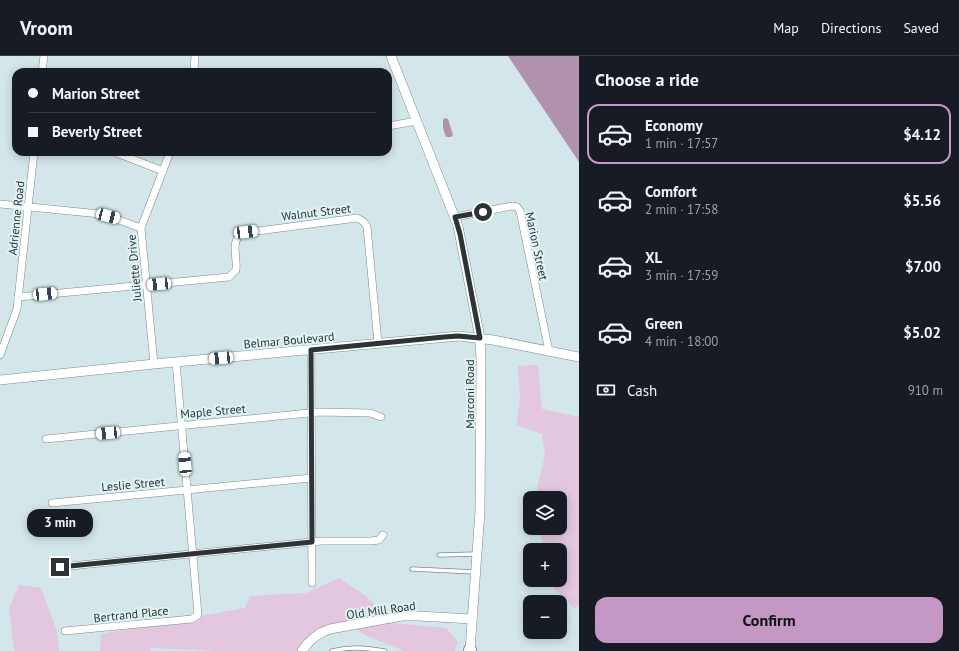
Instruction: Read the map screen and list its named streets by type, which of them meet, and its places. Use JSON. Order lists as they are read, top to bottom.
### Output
{
  "streets": {
    "street": [
      "Walnut Street",
      "Adrienne Road",
      "Marion Street",
      "Juliette Drive",
      "Belmar Boulevard",
      "Marconi Road",
      "Maple Street",
      "Leslie Street",
      "Old Mill Road",
      "Bertrand Place"
    ]
  },
  "crossings": [
    ["Walnut Street", "Juliette Drive"],
    ["Walnut Street", "Belmar Boulevard"],
    ["Marion Street", "Belmar Boulevard"],
    ["Marion Street", "Marconi Road"],
    ["Juliette Drive", "Belmar Boulevard"],
    ["Belmar Boulevard", "Marconi Road"],
    ["Marconi Road", "Old Mill Road"]
  ],
  "page": {
    "header": "Vroom",
    "nav": ["Map", "Directions", "Saved"],
    "heading": "Choose a ride",
    "banner": ["Marion Street", "Beverly Street"],
    "list": [
      {
        "name": "Economy",
        "note": "1 min · 17:57",
        "value": "$4.12"
      },
      {
        "name": "Comfort",
        "note": "2 min · 17:58",
        "value": "$5.56"
      },
      {
        "name": "XL",
        "note": "3 min · 17:59",
        "value": "$7.00"
      },
      {
        "name": "Green",
        "note": "4 min · 18:00",
        "value": "$5.02"
      }
    ],
    "pay": ["Cash", "910 m"],
    "map_buttons": ["+", "−"],
    "bubble": "3 min",
    "buttons": "Confirm"
  }
}
